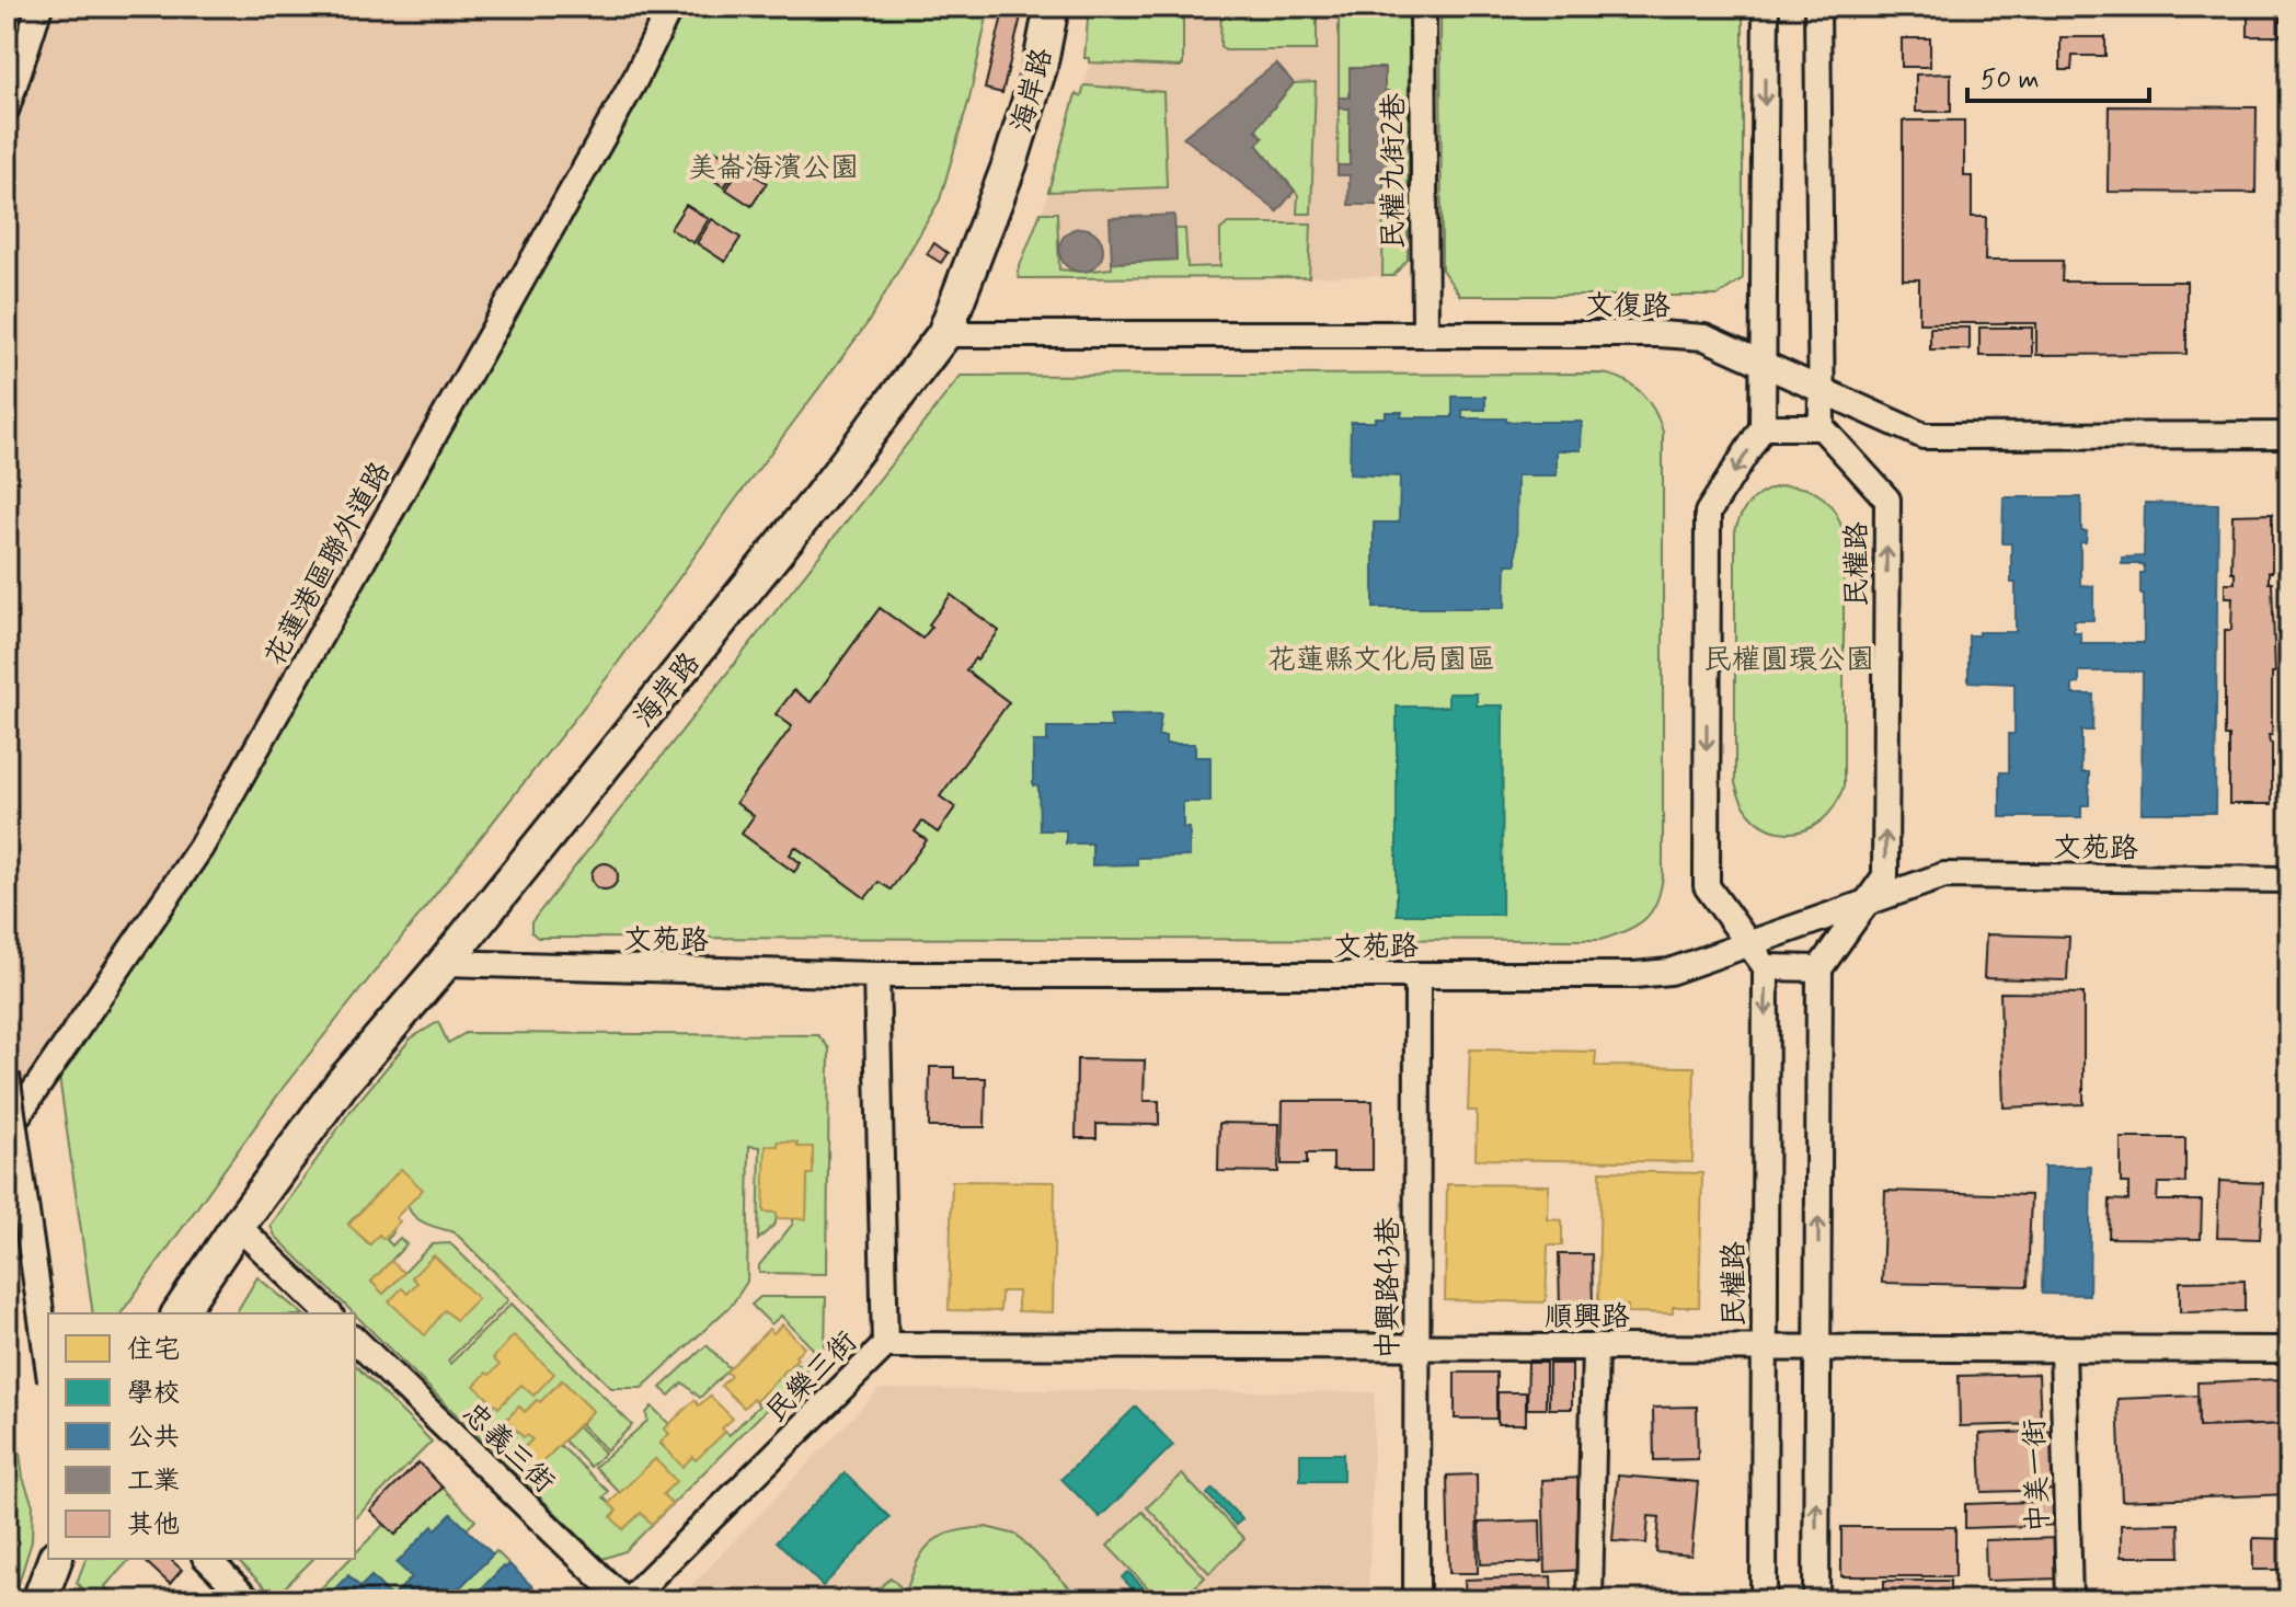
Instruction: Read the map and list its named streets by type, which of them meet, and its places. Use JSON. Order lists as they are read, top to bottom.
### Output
{
  "streets": {
    "main road": ["海岸路"],
    "street": [
      "民權九街2巷",
      "文復路",
      "花蓮港區聯外道路",
      "民權路",
      "文苑路",
      "中興路43巷",
      "順興路",
      "民樂三街",
      "忠義三街",
      "中美一街"
    ]
  },
  "crossings": [
    ["海岸路", "文復路"],
    ["海岸路", "文苑路"],
    ["民權九街2巷", "文復路"],
    ["民權路", "文苑路"],
    ["民權路", "順興路"],
    ["文苑路", "中興路43巷"],
    ["文苑路", "民樂三街"],
    ["中興路43巷", "順興路"],
    ["順興路", "民樂三街"],
    ["順興路", "中美一街"],
    ["民樂三街", "忠義三街"]
  ],
  "parks": ["美崙海濱公園", "花蓮縣文化局園區", "民權圓環公園"],
  "legend": [
    "住宅",
    "學校",
    "公共",
    "工業",
    "其他"
  ],
  "scale_bar": "50 m"
}
